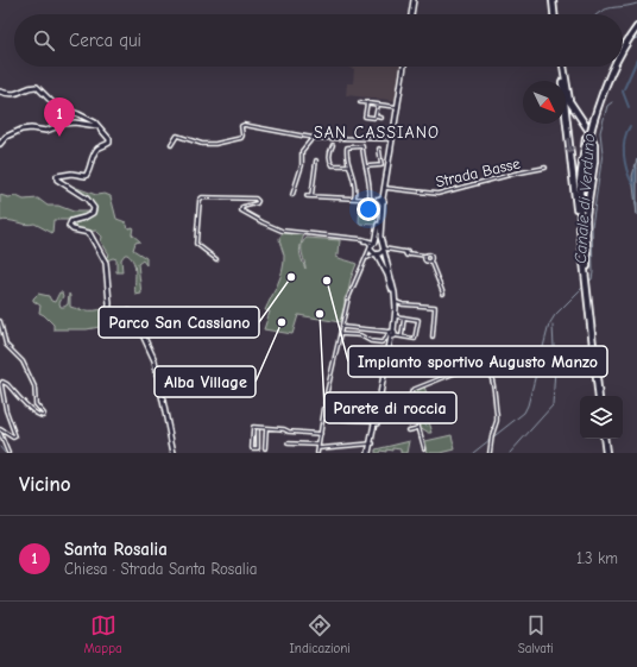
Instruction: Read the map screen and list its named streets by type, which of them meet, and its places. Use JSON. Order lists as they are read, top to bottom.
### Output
{
  "streets": {
    "street": ["Strada Basse"]
  },
  "districts": ["SAN CASSIANO"],
  "water": ["Canale di Verduno"],
  "places": [
    "Parco San Cassiano",
    "Impianto sportivo Augusto Manzo",
    "Parete di roccia",
    "Alba Village"
  ],
  "north": "bottom right",
  "page": {
    "search": "Cerca qui",
    "pins": "1",
    "heading": "Vicino",
    "list": [
      {
        "mark": "1",
        "name": "Santa Rosalia",
        "note": "Chiesa · Strada Santa Rosalia",
        "value": "1.3 km"
      }
    ],
    "nav": ["Mappa", "Indicazioni", "Salvati"]
  }
}
